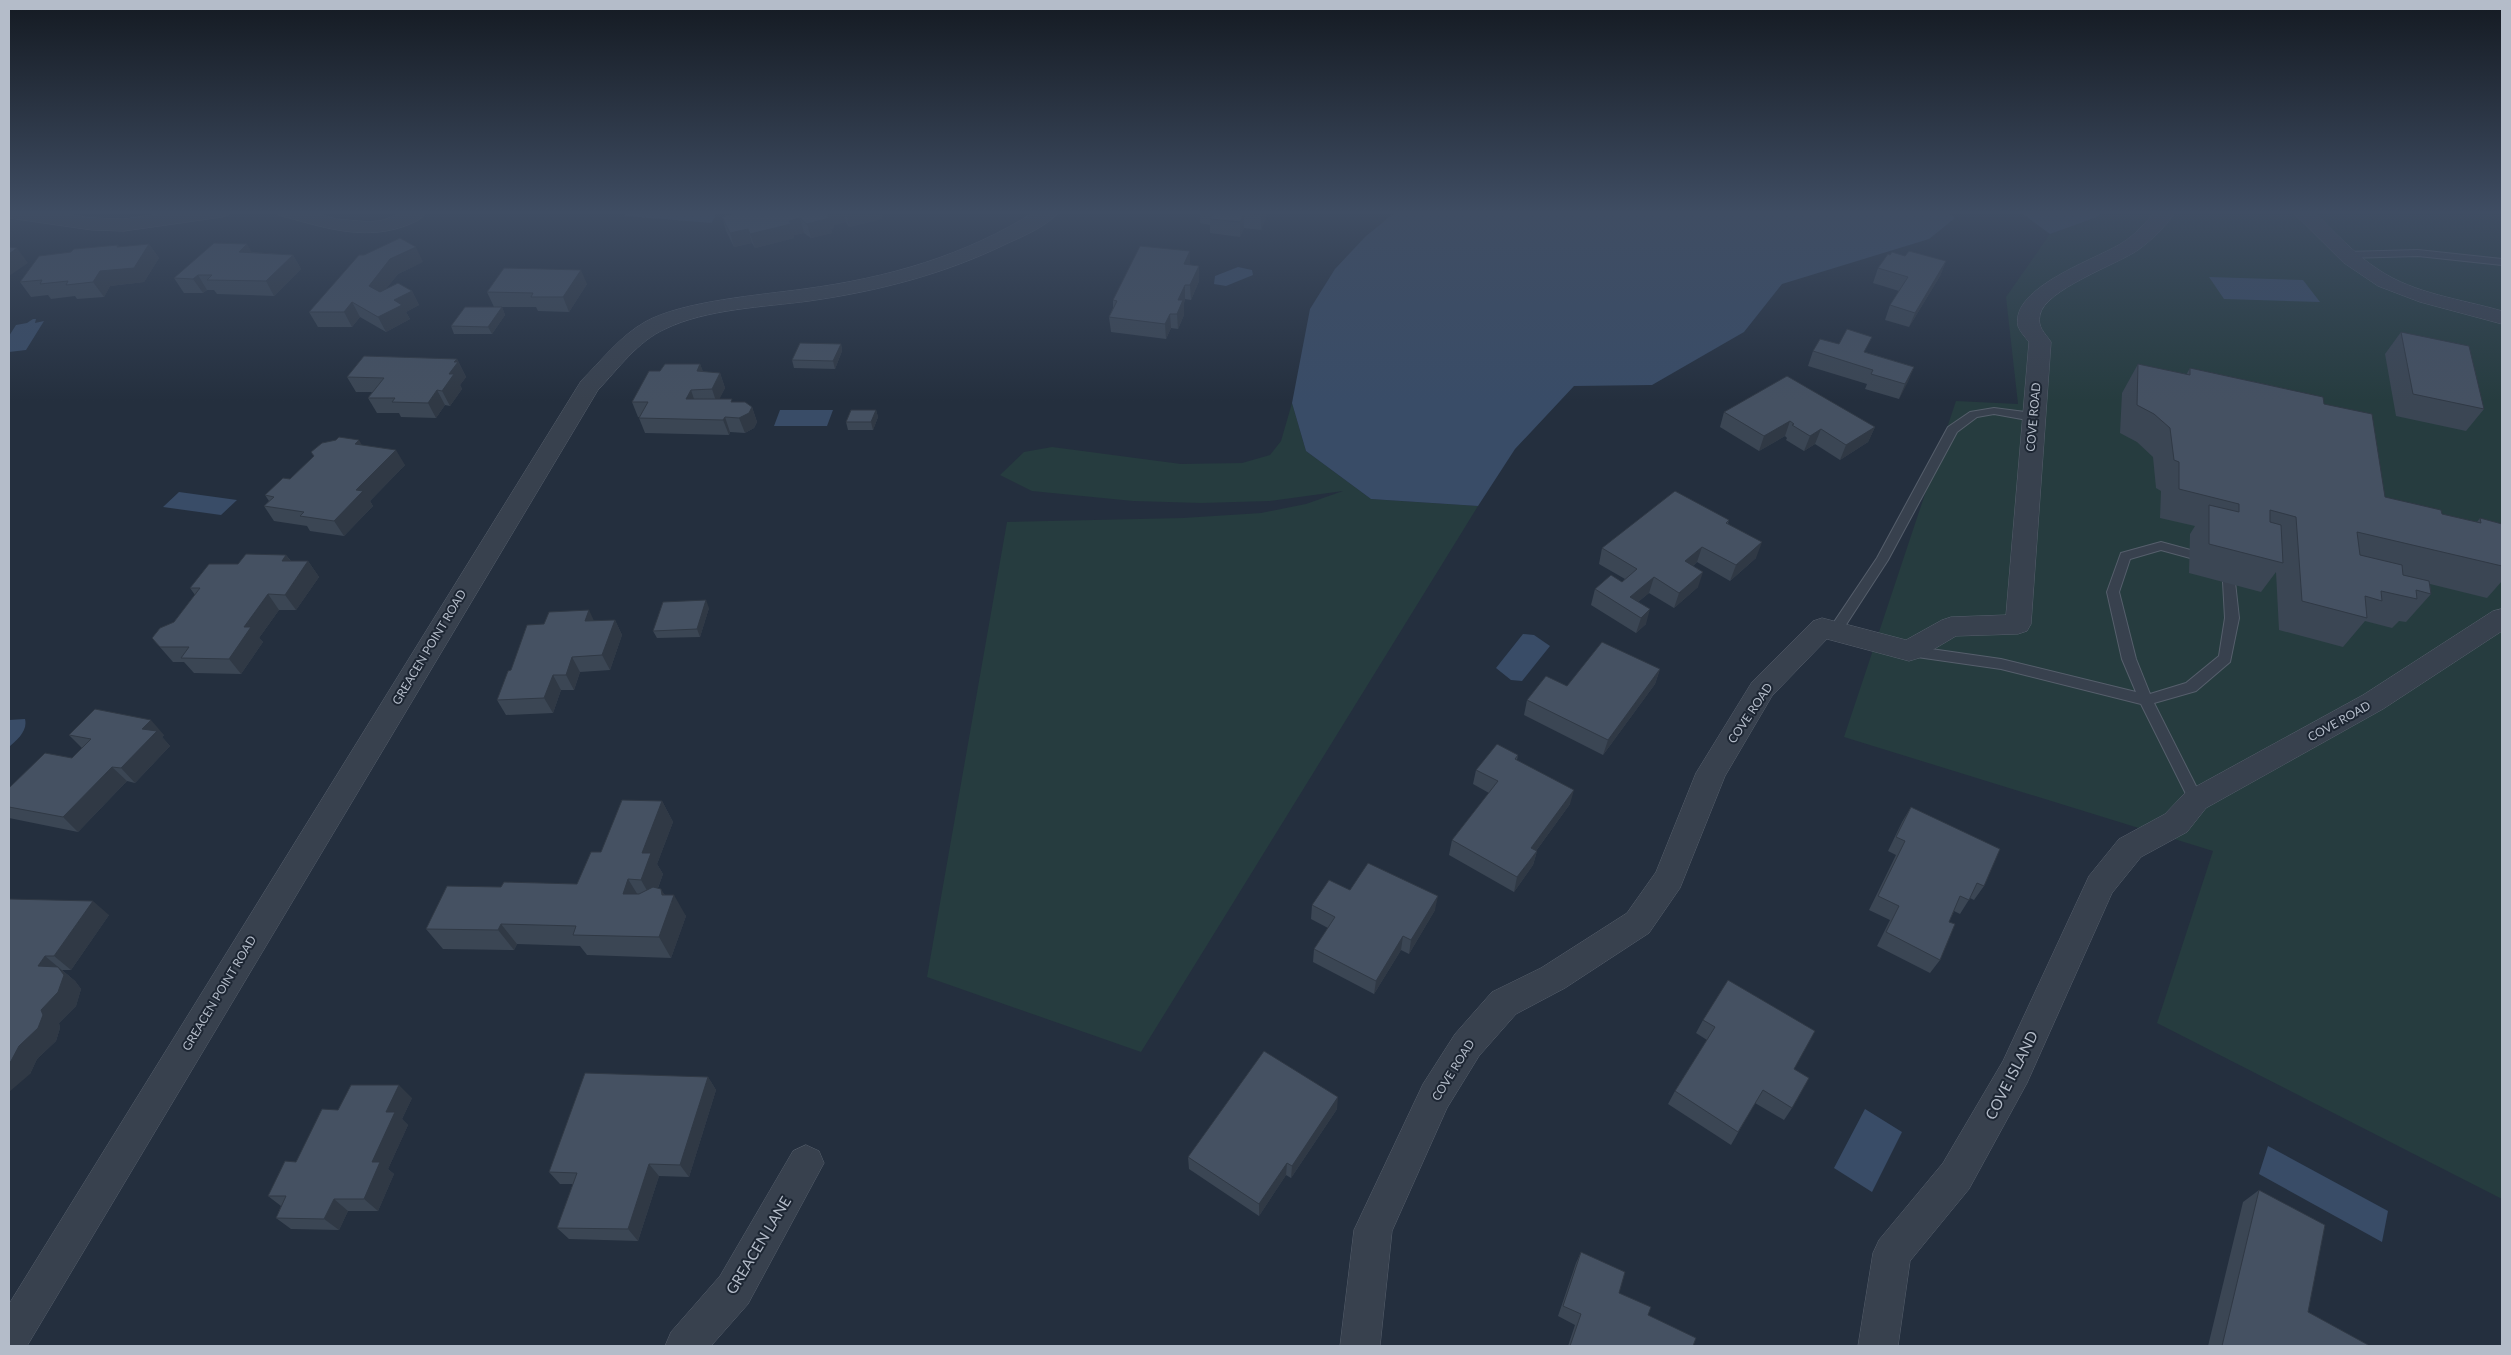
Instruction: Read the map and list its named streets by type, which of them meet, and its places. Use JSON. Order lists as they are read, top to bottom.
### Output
{
  "streets": {
    "street": [
      "COVE ROAD",
      "GREACEN POINT ROAD",
      "COVE ISLAND",
      "GREACEN LANE"
    ]
  },
  "crossings": [
    ["COVE ROAD", "COVE ISLAND"]
  ]
}
